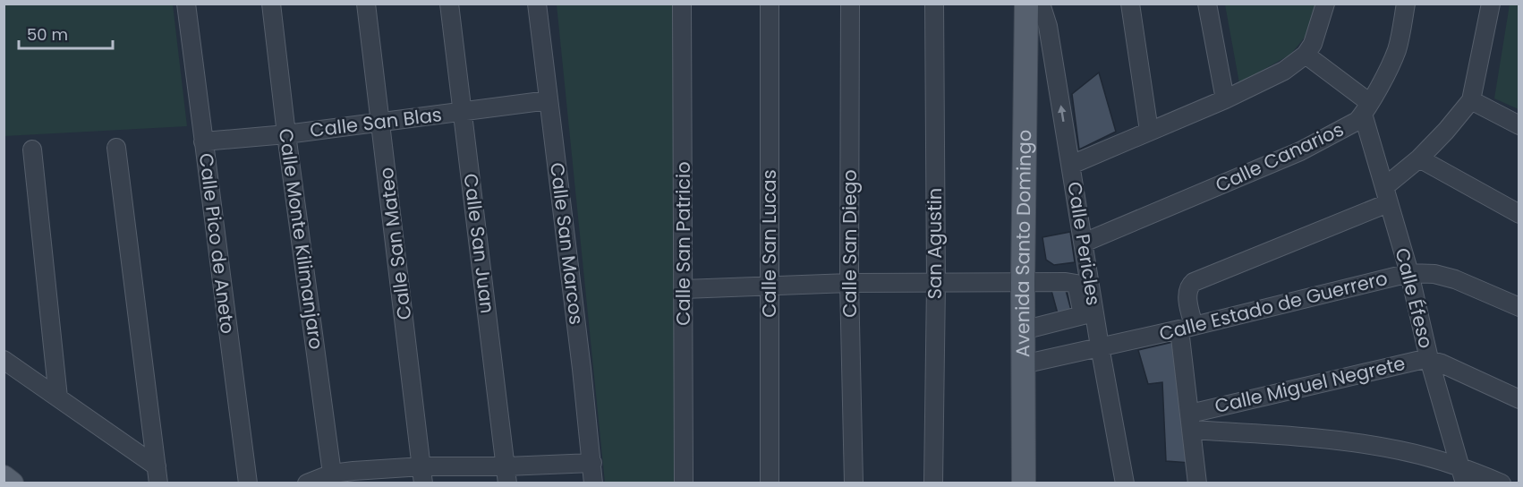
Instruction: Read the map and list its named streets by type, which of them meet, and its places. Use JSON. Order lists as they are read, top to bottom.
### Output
{
  "streets": {
    "main road": ["Avenida Santo Domingo"],
    "street": [
      "Calle San Blas",
      "Calle Canarios",
      "Calle Monte Kilimanjaro",
      "Calle Pico de Aneto",
      "Calle San Mateo",
      "Calle San Juan",
      "Calle San Marcos",
      "Calle San Patricio",
      "Calle San Lucas",
      "Calle San Diego",
      "San Agustin",
      "Calle Pericles",
      "Calle Éfeso",
      "Calle Estado de Guerrero",
      "Calle Miguel Negrete"
    ]
  },
  "crossings": [
    ["Calle San Blas", "Calle Monte Kilimanjaro"],
    ["Calle San Blas", "Calle Pico de Aneto"],
    ["Calle San Blas", "Calle San Mateo"],
    ["Calle San Blas", "Calle San Juan"],
    ["Calle San Blas", "Calle San Marcos"],
    ["Calle Canarios", "Calle Pericles"],
    ["Calle Canarios", "Calle Éfeso"],
    ["Avenida Santo Domingo", "Calle Estado de Guerrero"],
    ["Calle Pericles", "Calle Estado de Guerrero"],
    ["Calle Éfeso", "Calle Estado de Guerrero"],
    ["Calle Éfeso", "Calle Miguel Negrete"]
  ],
  "scale_bar": "50 m"
}
